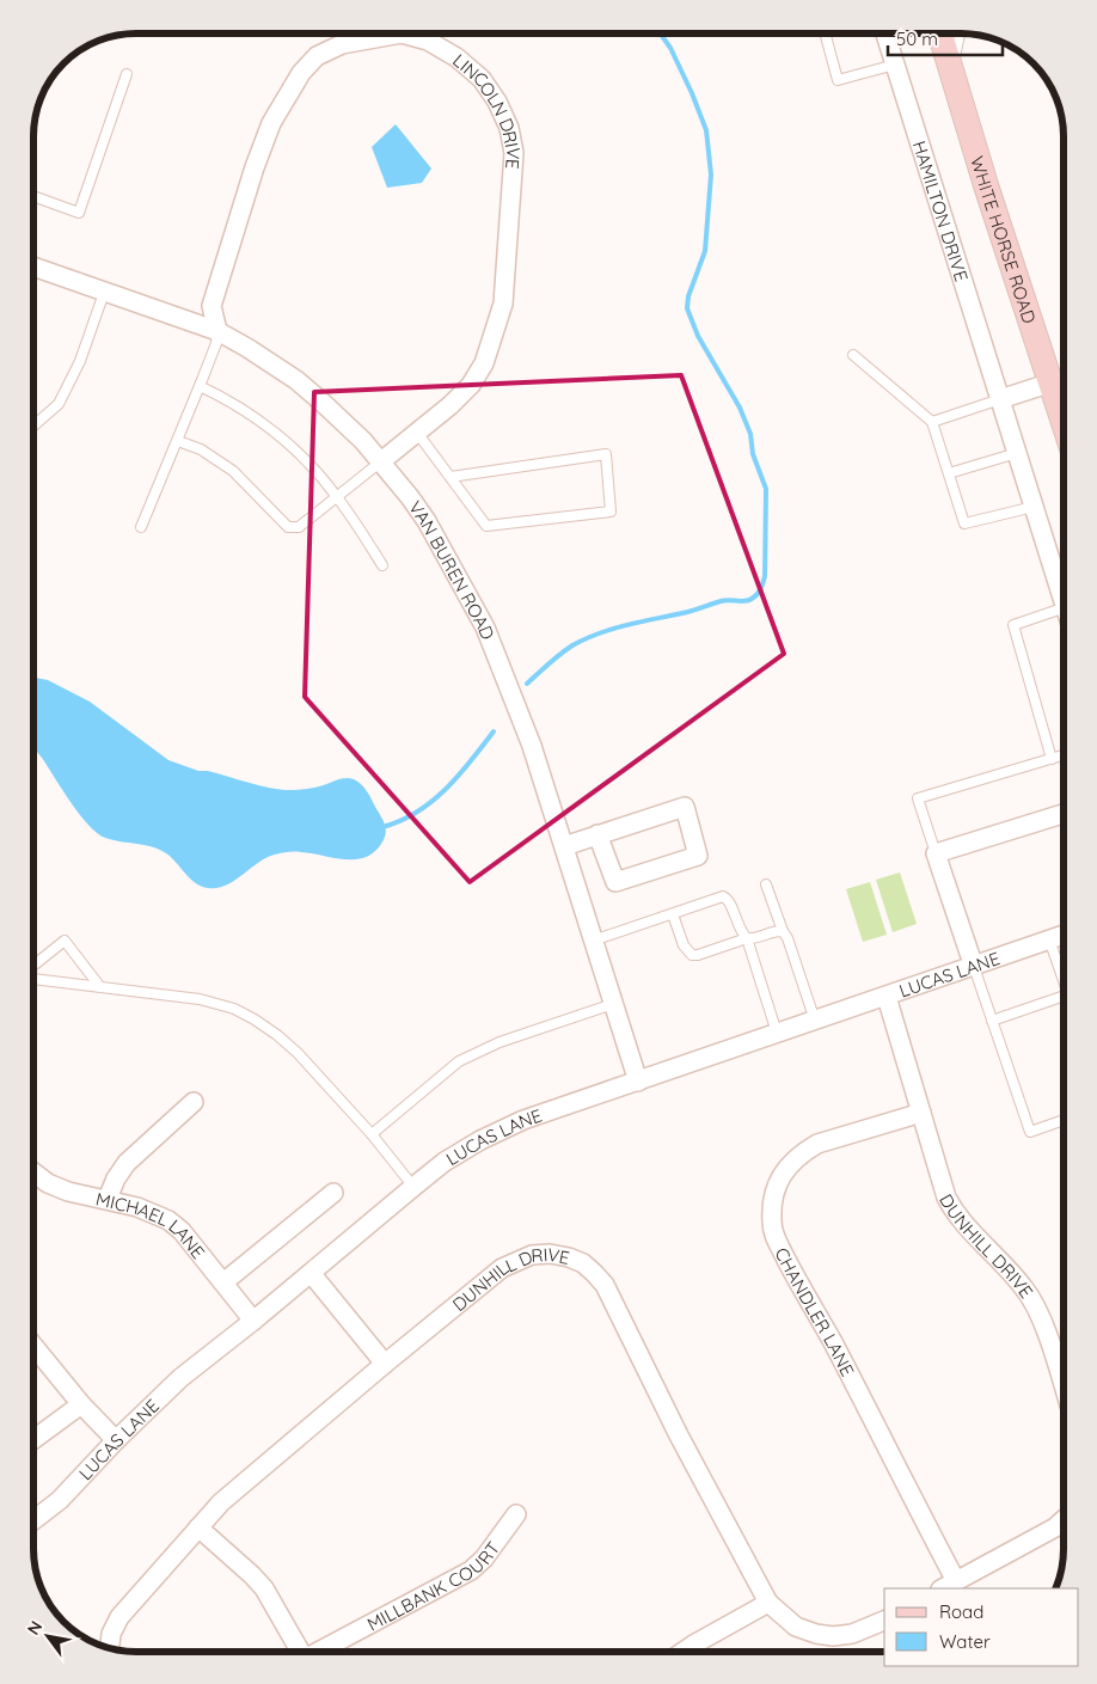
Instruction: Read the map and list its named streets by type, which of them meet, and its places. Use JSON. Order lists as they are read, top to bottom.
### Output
{
  "streets": {
    "main road": ["WHITE HORSE ROAD"],
    "street": [
      "LINCOLN DRIVE",
      "HAMILTON DRIVE",
      "VAN BUREN ROAD",
      "LUCAS LANE",
      "MICHAEL LANE",
      "DUNHILL DRIVE",
      "CHANDLER LANE",
      "MILLBANK COURT"
    ]
  },
  "crossings": [
    ["LINCOLN DRIVE", "VAN BUREN ROAD"],
    ["VAN BUREN ROAD", "LUCAS LANE"],
    ["LUCAS LANE", "MICHAEL LANE"],
    ["LUCAS LANE", "DUNHILL DRIVE"],
    ["DUNHILL DRIVE", "CHANDLER LANE"]
  ],
  "legend": ["Road", "Water"],
  "scale_bar": "50 m",
  "north": "top left"
}
